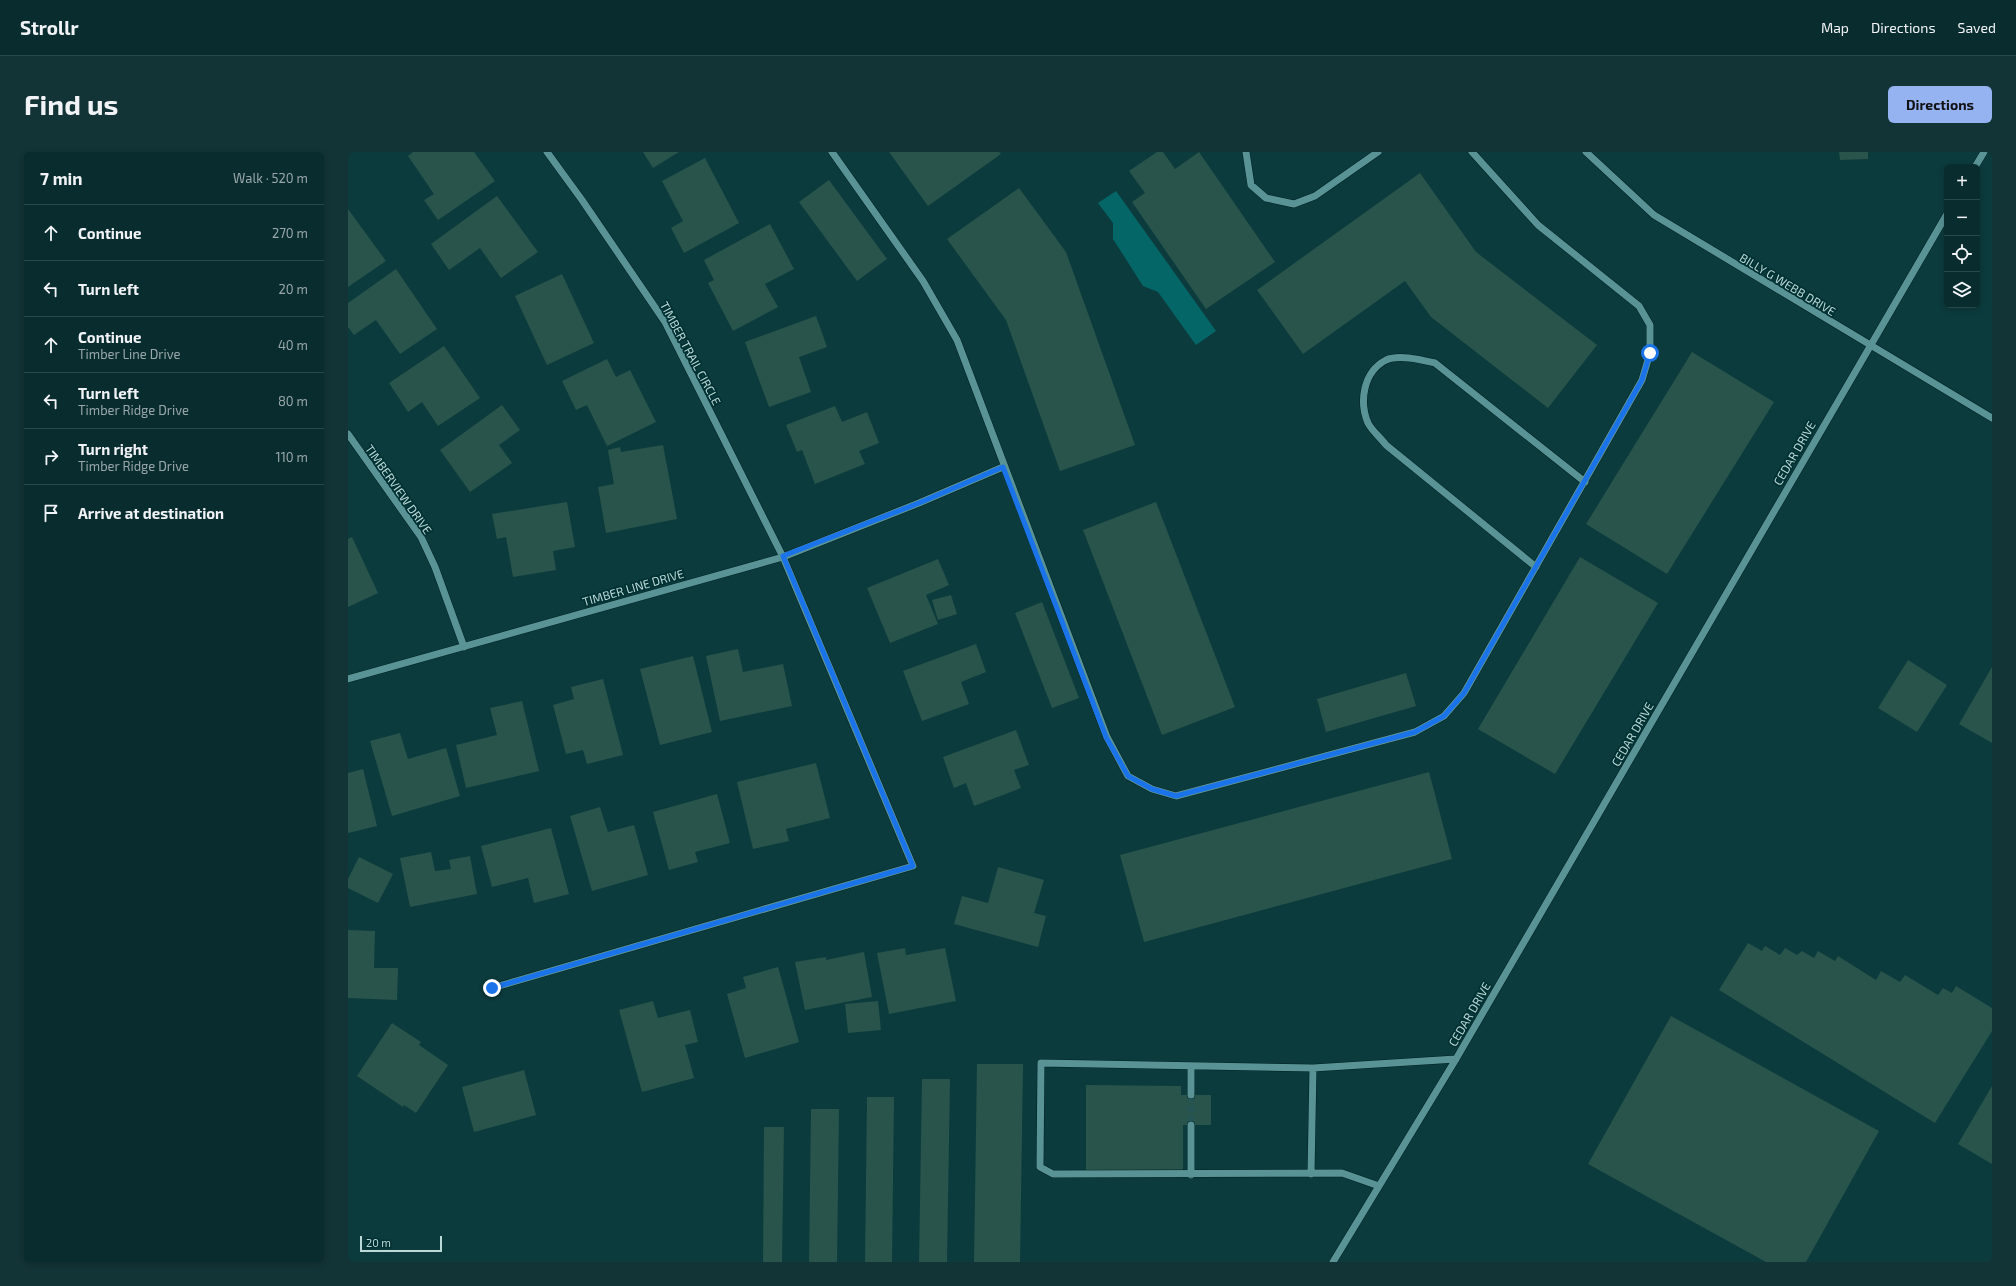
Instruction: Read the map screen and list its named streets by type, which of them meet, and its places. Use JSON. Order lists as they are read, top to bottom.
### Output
{
  "streets": {
    "street": [
      "BILLY G WEBB DRIVE",
      "TIMBER TRAIL CIRCLE",
      "CEDAR DRIVE",
      "TIMBERVIEW DRIVE",
      "TIMBER LINE DRIVE"
    ]
  },
  "crossings": [
    ["BILLY G WEBB DRIVE", "CEDAR DRIVE"],
    ["TIMBER TRAIL CIRCLE", "TIMBER LINE DRIVE"],
    ["TIMBERVIEW DRIVE", "TIMBER LINE DRIVE"]
  ],
  "scale_bar": "20 m",
  "page": {
    "header": "Strollr",
    "nav": ["Map", "Directions", "Saved"],
    "buttons": "Directions",
    "title": "Find us",
    "heading": ["7 min", "Walk · 520 m"],
    "map_buttons": ["+", "−"],
    "list": [
      ["Continue", "270 m"],
      ["Turn left", "20 m"],
      ["Continue", "Timber Line Drive", "40 m"],
      ["Turn left", "Timber Ridge Drive", "80 m"],
      ["Turn right", "Timber Ridge Drive", "110 m"],
      "Arrive at destination"
    ],
    "scale": "20 m"
  }
}
